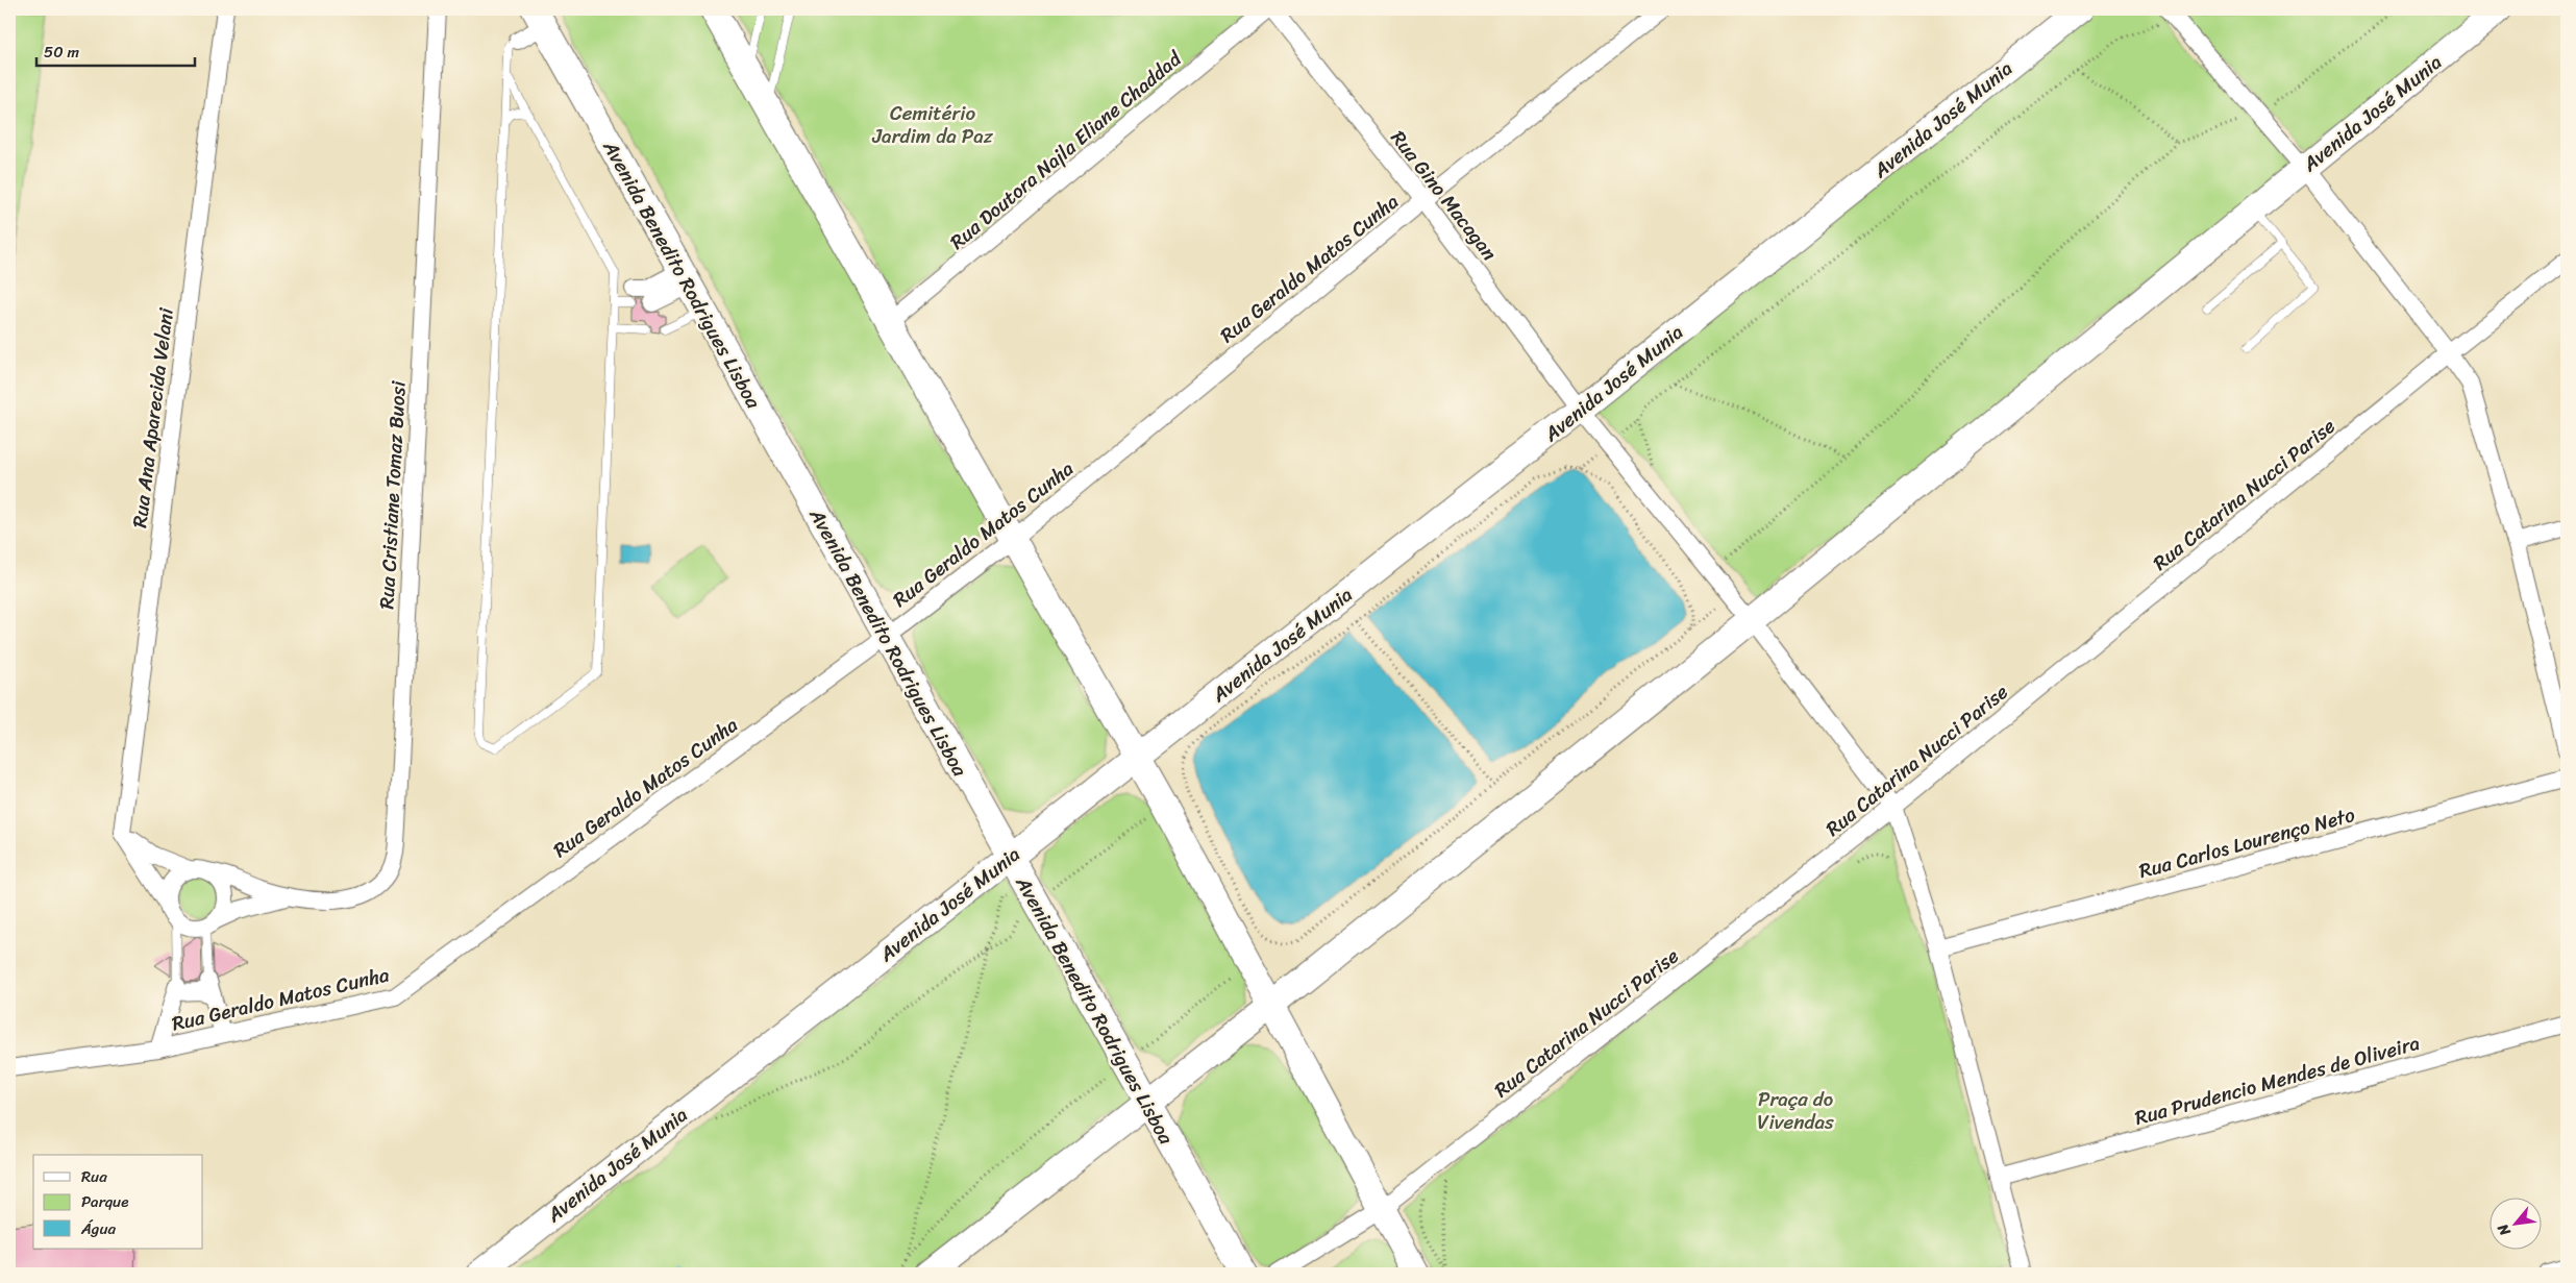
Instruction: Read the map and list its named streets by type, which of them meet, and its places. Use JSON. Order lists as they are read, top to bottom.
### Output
{
  "streets": {
    "main road": ["Avenida José Munia", "Avenida Benedito Rodrigues Lisboa"],
    "street": [
      "Rua Doutora Najla Eliane Chaddad",
      "Rua Gino Macagan",
      "Rua Geraldo Matos Cunha",
      "Rua Ana Aparecida Velani",
      "Rua Catarina Nucci Parise",
      "Rua Cristiane Tomaz Buosi",
      "Rua Carlos Lourenço Neto",
      "Rua Prudencio Mendes de Oliveira"
    ]
  },
  "crossings": [
    ["Avenida José Munia", "Rua Gino Macagan"],
    ["Avenida José Munia", "Avenida Benedito Rodrigues Lisboa"],
    ["Rua Gino Macagan", "Rua Geraldo Matos Cunha"],
    ["Rua Gino Macagan", "Rua Catarina Nucci Parise"],
    ["Rua Gino Macagan", "Rua Carlos Lourenço Neto"],
    ["Rua Gino Macagan", "Rua Prudencio Mendes de Oliveira"],
    ["Rua Geraldo Matos Cunha", "Avenida Benedito Rodrigues Lisboa"]
  ],
  "parks": ["Cemitério Jardim da Paz", "Praça do Vivendas"],
  "legend": ["Rua", "Parque", "Água"],
  "scale_bar": "50 m",
  "north": "bottom left"
}
